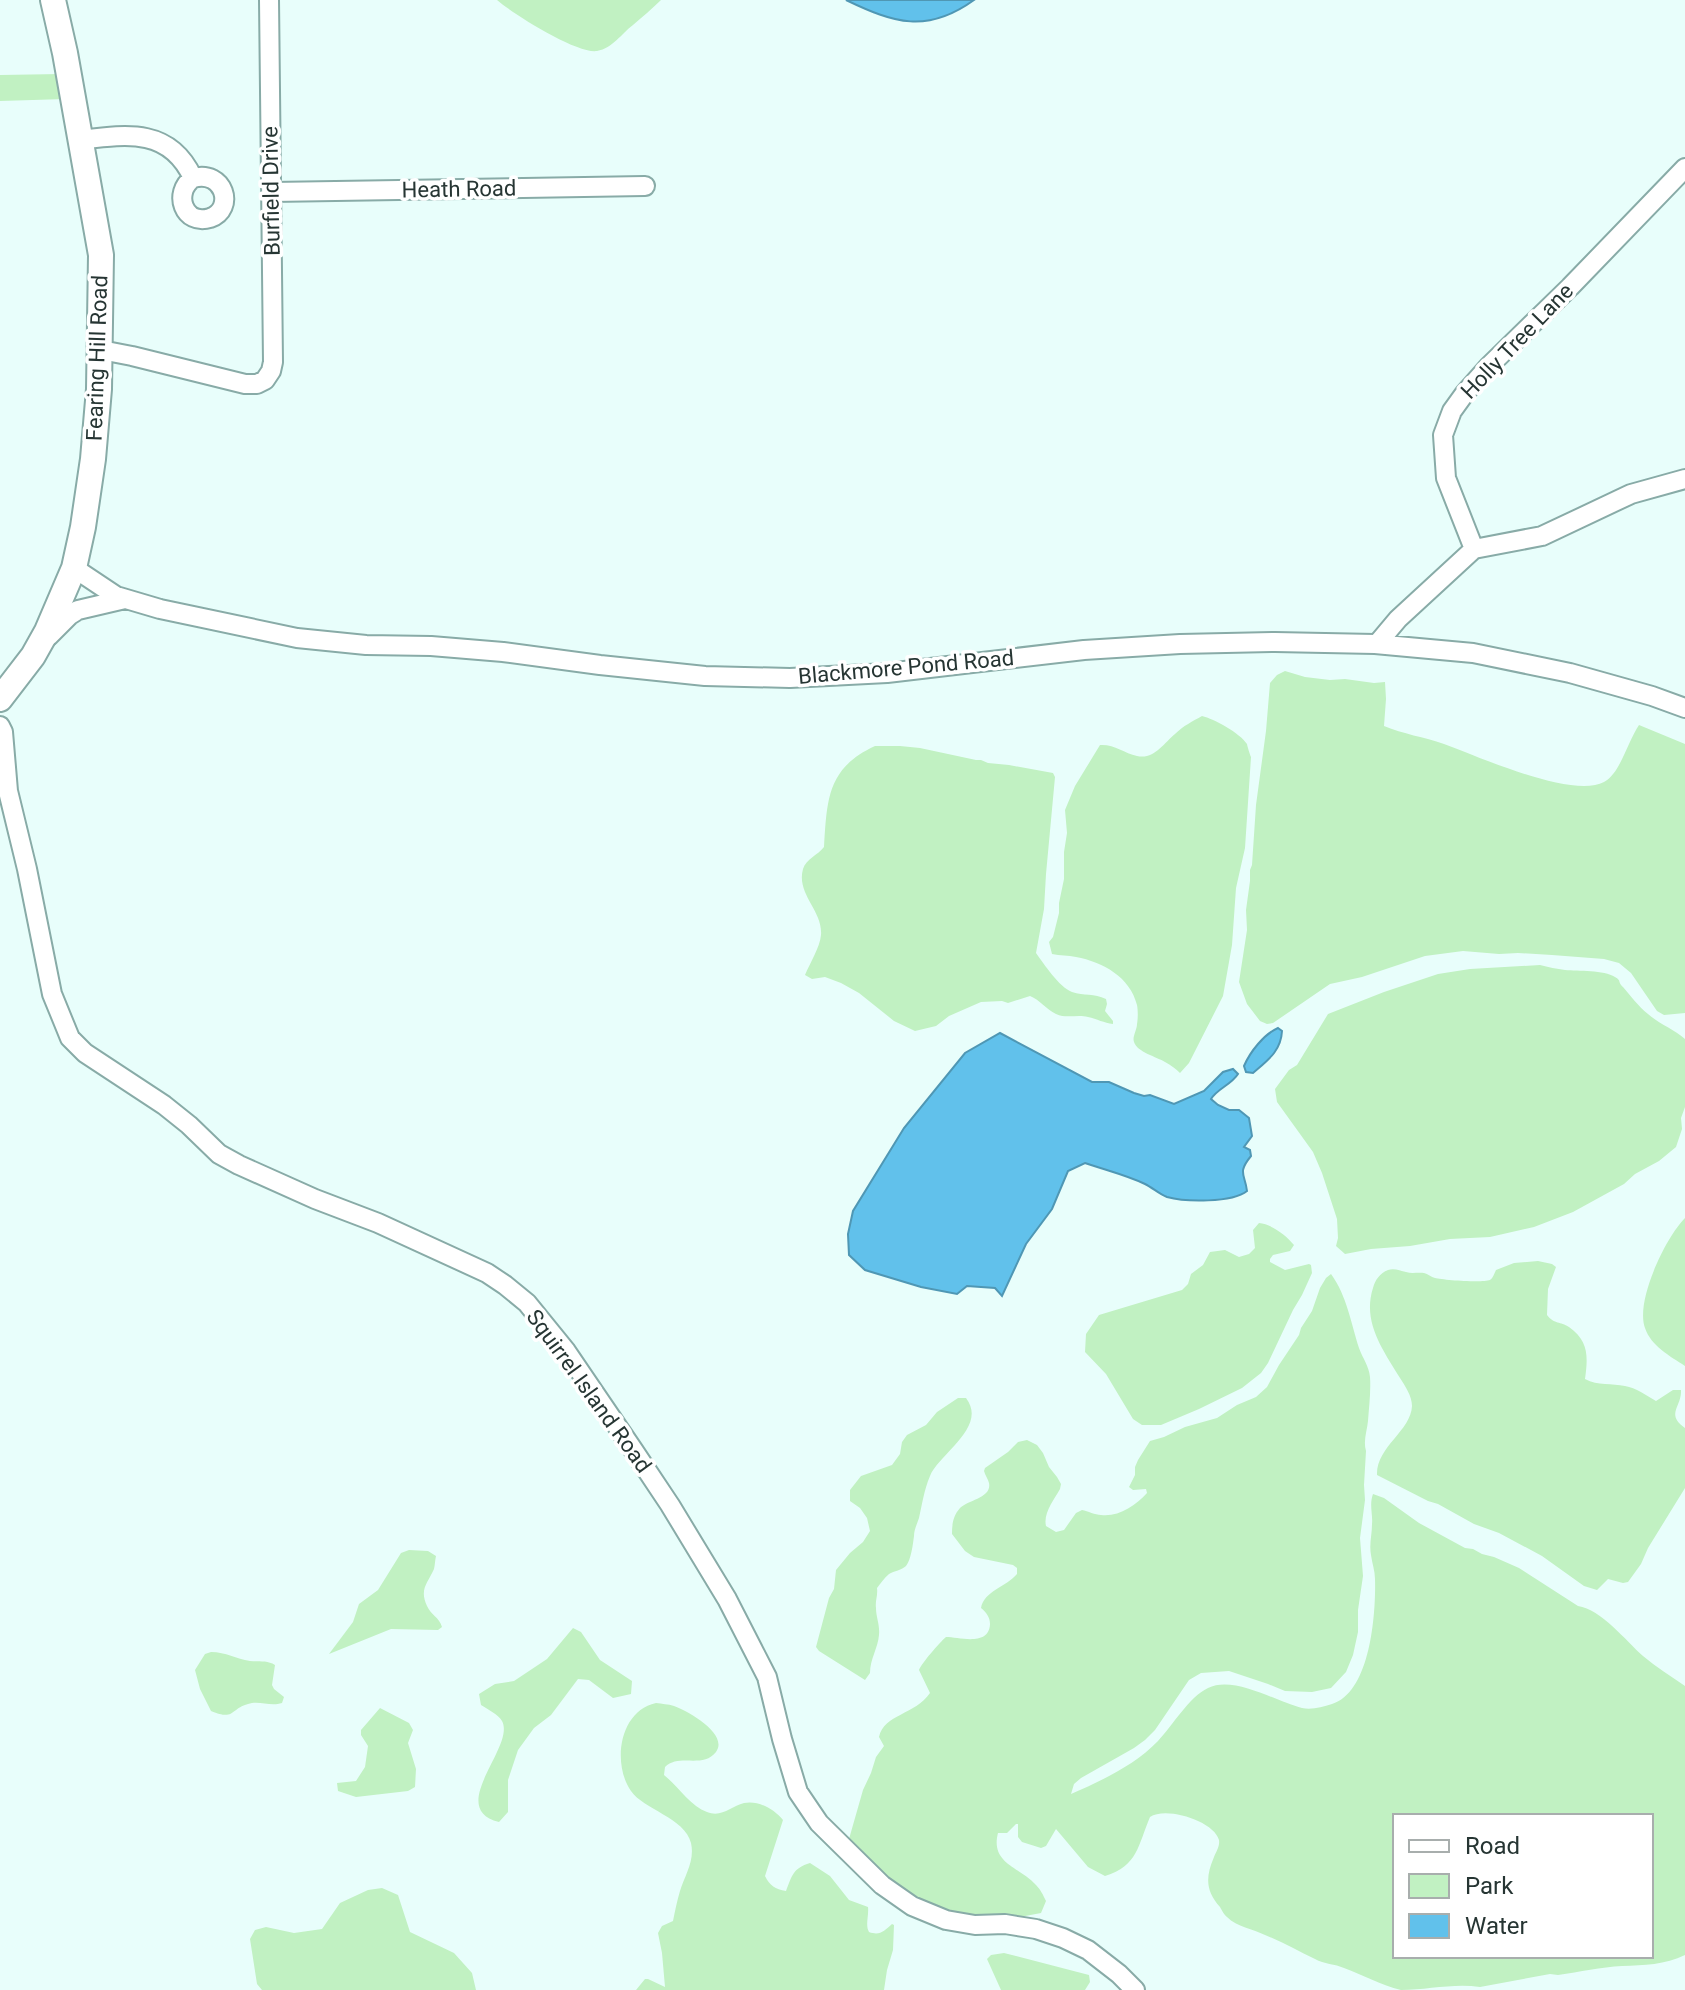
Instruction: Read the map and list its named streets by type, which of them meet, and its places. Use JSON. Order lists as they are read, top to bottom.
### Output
{
  "streets": {
    "main road": ["Fearing Hill Road"],
    "street": [
      "Heath Road",
      "Burfield Drive",
      "Holly Tree Lane",
      "Blackmore Pond Road",
      "Squirrel Island Road"
    ]
  },
  "crossings": [
    ["Heath Road", "Burfield Drive"],
    ["Burfield Drive", "Fearing Hill Road"],
    ["Fearing Hill Road", "Blackmore Pond Road"]
  ],
  "legend": ["Road", "Park", "Water"]
}
